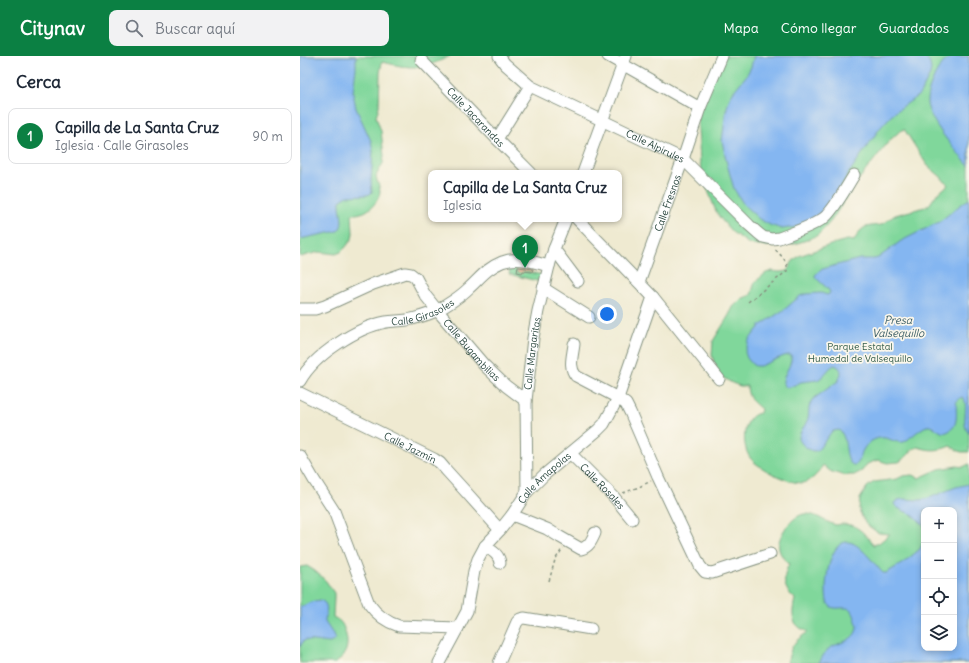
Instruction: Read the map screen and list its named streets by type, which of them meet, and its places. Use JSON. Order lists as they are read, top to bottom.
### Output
{
  "streets": {
    "street": [
      "Calle Jacarandas",
      "Calle Alpirules",
      "Calle Fresnos",
      "Calle Girasoles",
      "Calle Bugambilias",
      "Calle Margaritas",
      "Calle Jazmín",
      "Calle Amapolas",
      "Calle Rosales"
    ]
  },
  "crossings": [
    ["Calle Alpirules", "Calle Fresnos"],
    ["Calle Girasoles", "Calle Bugambilias"],
    ["Calle Girasoles", "Calle Margaritas"],
    ["Calle Bugambilias", "Calle Margaritas"],
    ["Calle Margaritas", "Calle Amapolas"],
    ["Calle Jazmín", "Calle Amapolas"],
    ["Calle Amapolas", "Calle Rosales"]
  ],
  "water": ["Presa Valsequillo"],
  "parks": ["Parque Estatal Humedal de Valsequillo"],
  "page": {
    "header": "Citynav",
    "search": "Buscar aquí",
    "nav": ["Mapa", "Cómo llegar", "Guardados"],
    "heading": "Cerca",
    "list": [
      {
        "mark": "1",
        "name": "Capilla de La Santa Cruz",
        "note": "Iglesia · Calle Girasoles",
        "value": "90 m"
      }
    ],
    "popup": ["Capilla de La Santa Cruz", "Iglesia"],
    "pins": "1",
    "map_buttons": ["+", "−"]
  }
}
